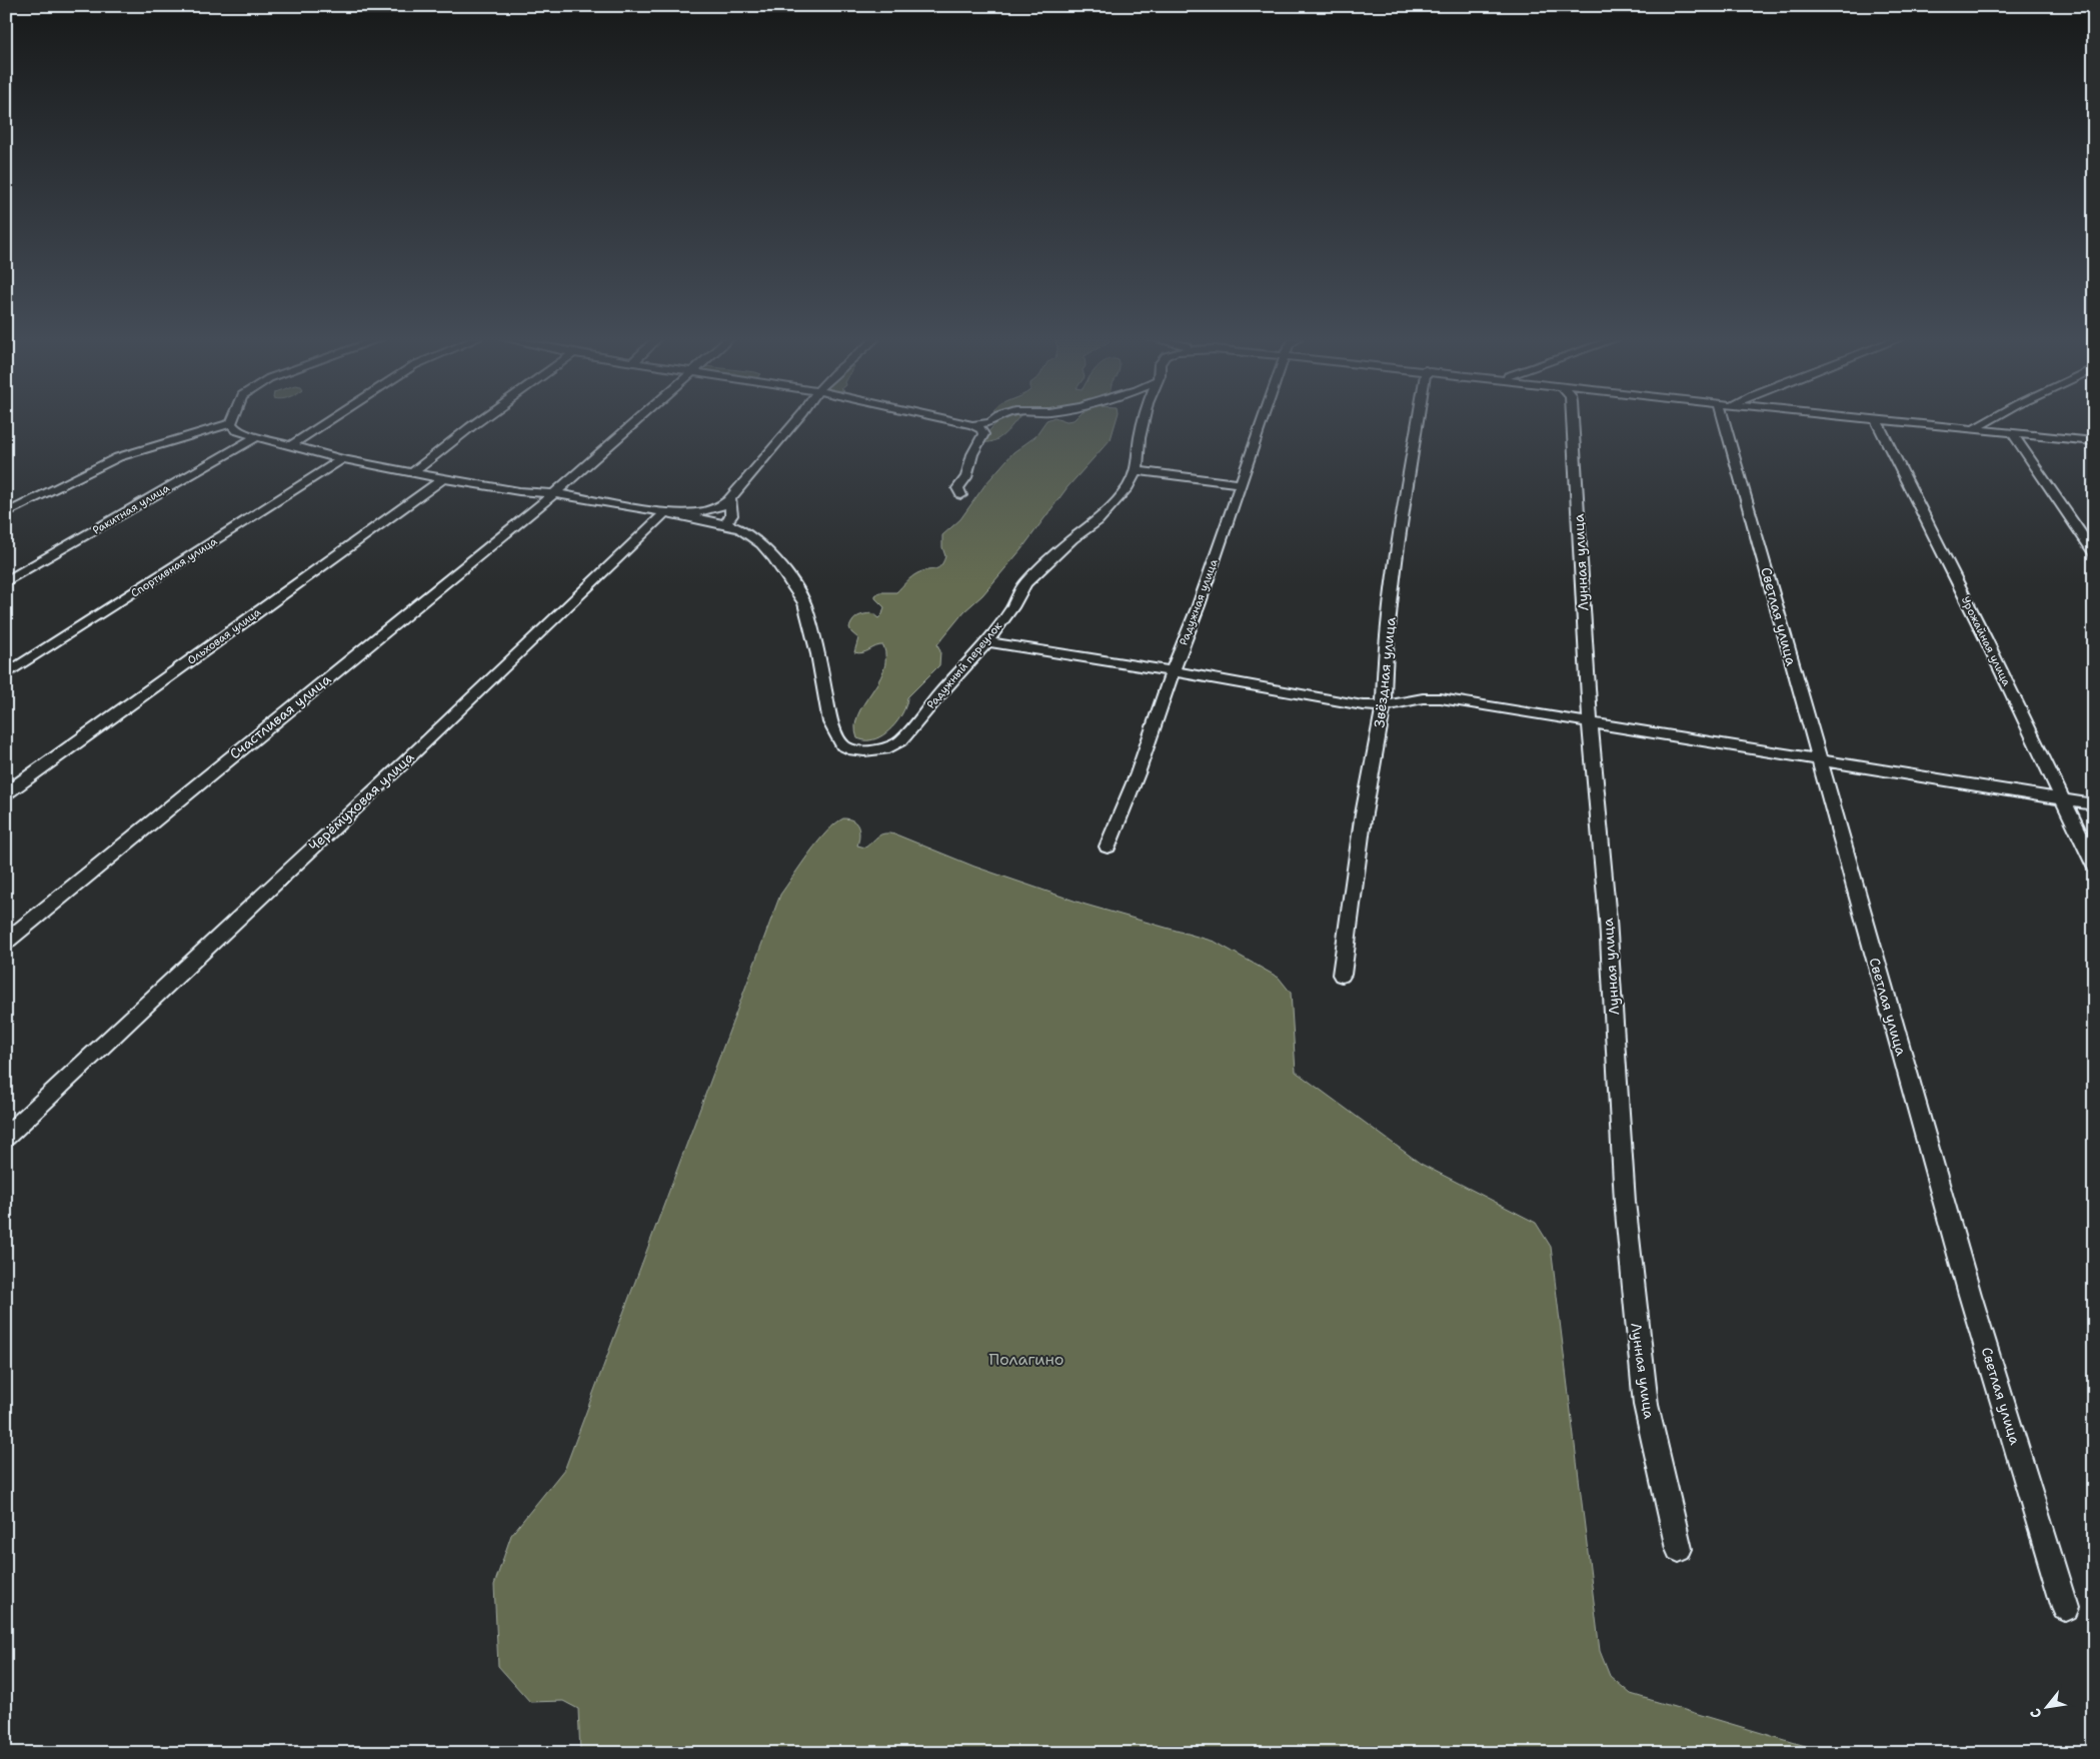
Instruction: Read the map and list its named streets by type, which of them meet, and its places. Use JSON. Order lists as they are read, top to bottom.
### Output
{
  "streets": {
    "street": [
      "Ракитная улица",
      "Лунная улица",
      "Спортивная улица",
      "Радужная улица",
      "Светлая улица",
      "Ольховая улица",
      "Урожайная улица",
      "Радужный переулок",
      "Звёздная улица",
      "Счастливая улица",
      "Черёмуховая улица"
    ]
  },
  "parks": ["Полагино"],
  "north": "bottom left"
}
